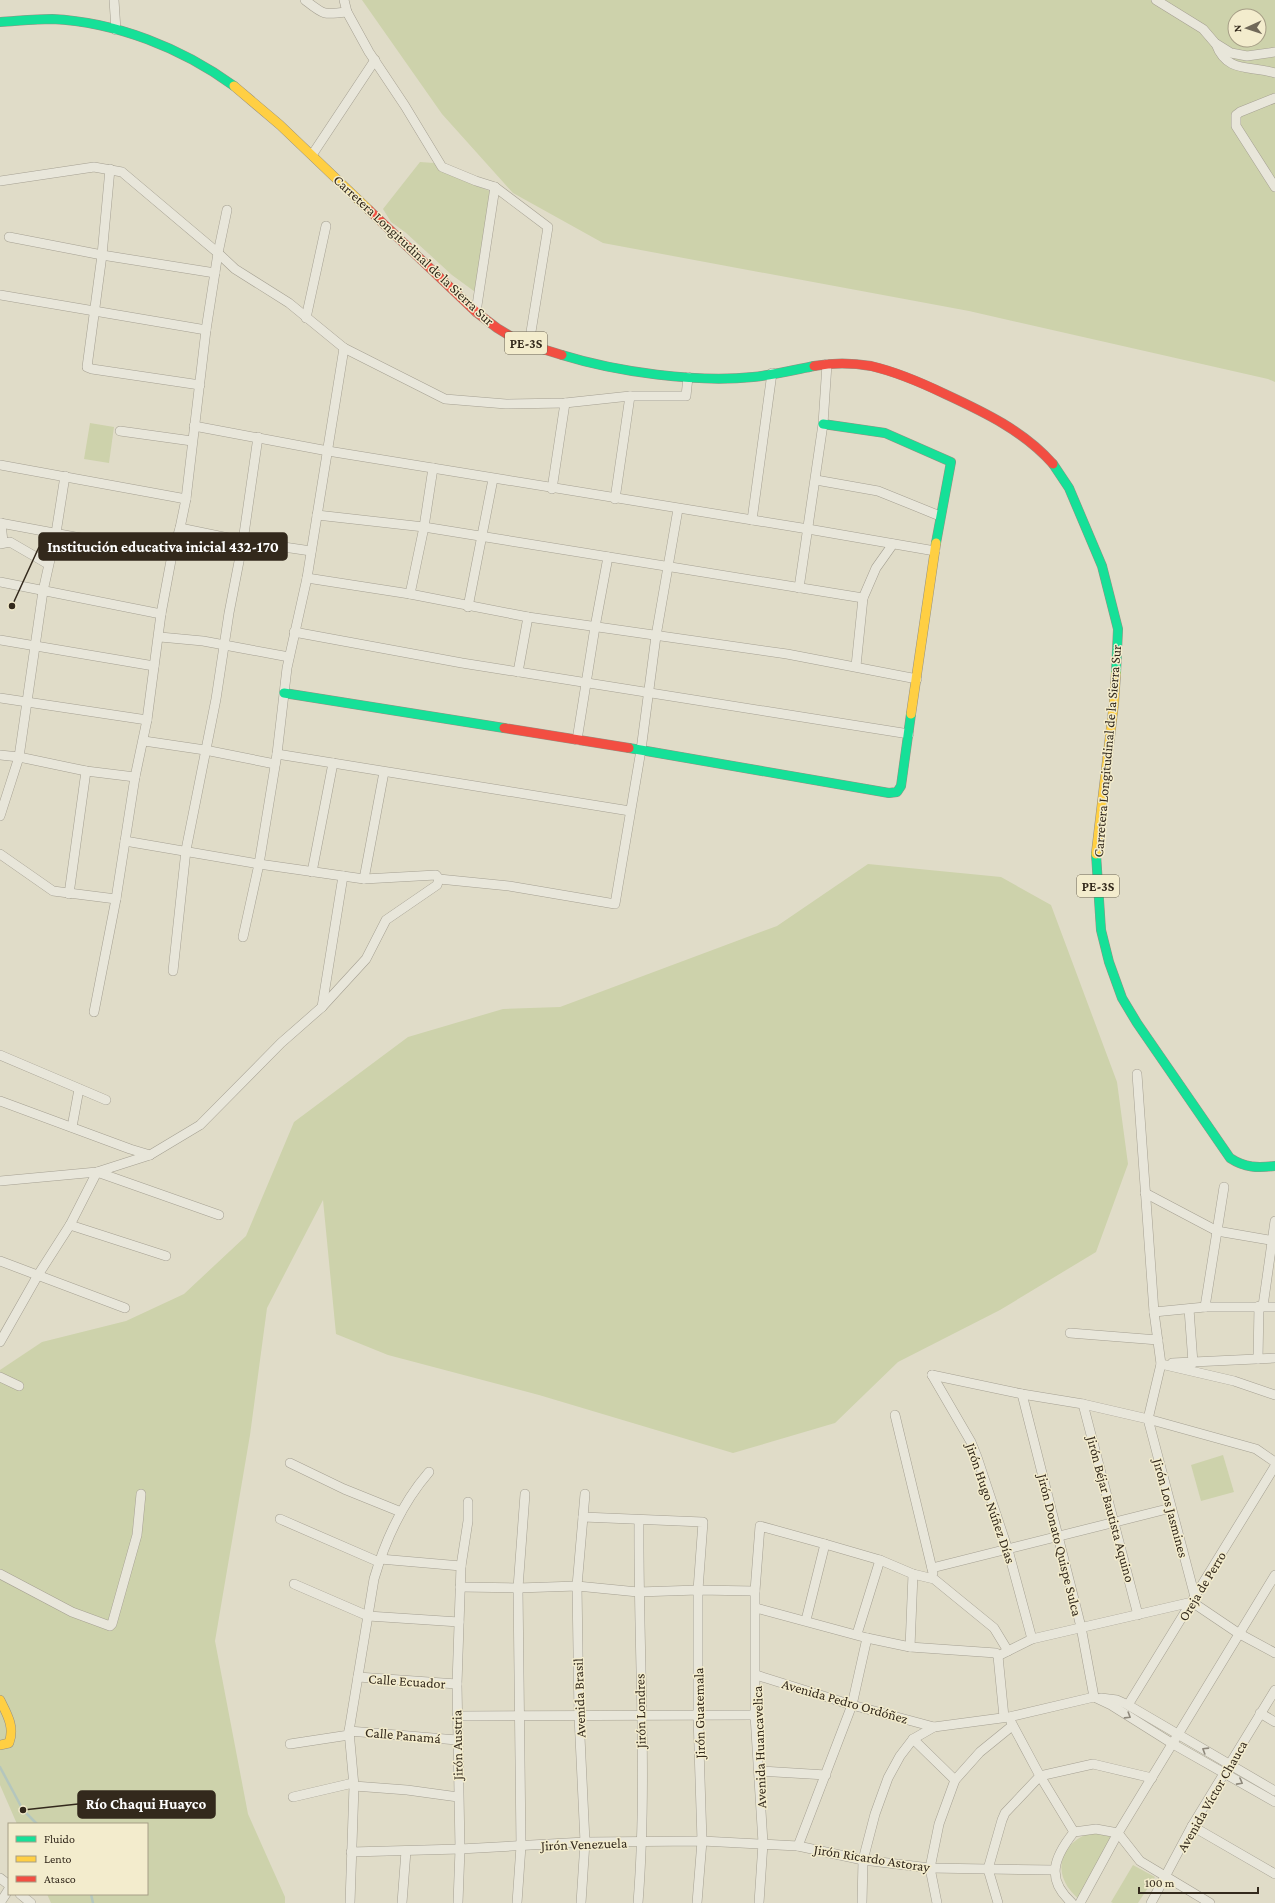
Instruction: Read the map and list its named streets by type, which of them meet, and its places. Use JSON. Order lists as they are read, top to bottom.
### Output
{
  "streets": {
    "main road": ["Carretera Longitudinal de la Sierra Sur", "PE-3S"],
    "street": [
      "Jirón Hugo Núñez Días",
      "Jirón Los Jasmines",
      "Jirón Béjar Bautista Aquino",
      "Jirón Donato Quispe Sulca",
      "Oreja de Perro",
      "Calle Ecuador",
      "Avenida Brasil",
      "Avenida Pedro Ordóñez",
      "Jirón Londres",
      "Jirón Guatemala",
      "Calle Panamá",
      "Jirón Austria",
      "Avenida Huancavelica",
      "Avenida Víctor Chauca",
      "Jirón Venezuela",
      "Jirón Ricardo Astoray"
    ]
  },
  "crossings": [
    ["Jirón Hugo Núñez Días", "Jirón Donato Quispe Sulca"],
    ["Jirón Los Jasmines", "Oreja de Perro"],
    ["Calle Ecuador", "Jirón Austria"],
    ["Avenida Brasil", "Jirón Venezuela"],
    ["Avenida Pedro Ordóñez", "Avenida Huancavelica"],
    ["Jirón Londres", "Jirón Guatemala"],
    ["Jirón Londres", "Jirón Venezuela"],
    ["Jirón Guatemala", "Jirón Venezuela"],
    ["Calle Panamá", "Jirón Austria"],
    ["Jirón Austria", "Jirón Venezuela"],
    ["Avenida Huancavelica", "Jirón Venezuela"],
    ["Avenida Huancavelica", "Jirón Ricardo Astoray"],
    ["Jirón Venezuela", "Jirón Ricardo Astoray"]
  ],
  "places": ["Institución educativa inicial 432-170", "Río Chaqui Huayco"],
  "legend": ["Fluido", "Lento", "Atasco"],
  "scale_bar": "100 m",
  "north": "left"
}
